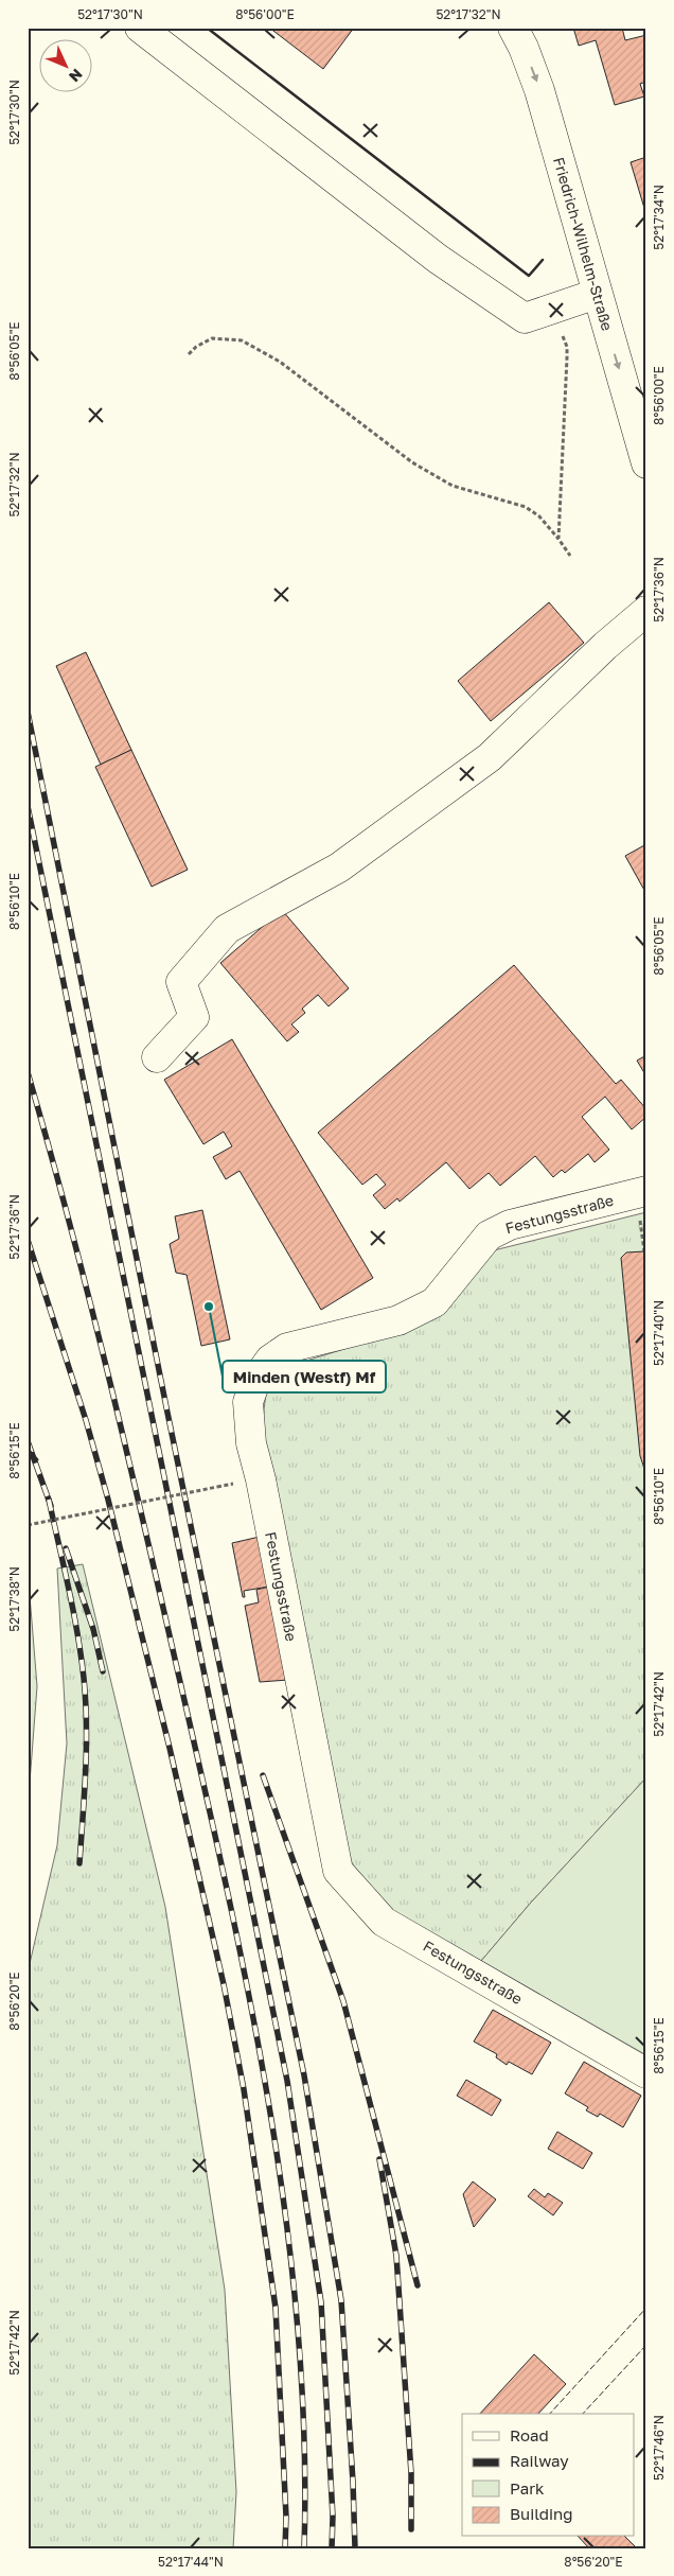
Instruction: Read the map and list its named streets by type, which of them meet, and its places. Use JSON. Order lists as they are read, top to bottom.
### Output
{
  "streets": {
    "street": ["Friedrich-Wilhelm-Straße", "Festungsstraße"]
  },
  "one_way": ["Friedrich-Wilhelm-Straße"],
  "places": ["Minden (Westf) Mf"],
  "legend": [
    "Road",
    "Railway",
    "Park",
    "Building"
  ],
  "north": "bottom right",
  "coordinates": [
    "52°17'30\"N",
    "8°56'00\"E",
    "52°17'32\"N",
    "52°17'34\"N",
    "8°56'05\"E",
    "52°17'36\"N",
    "8°56'10\"E",
    "52°17'40\"N",
    "8°56'15\"E",
    "52°17'38\"N",
    "52°17'42\"N",
    "8°56'20\"E",
    "52°17'46\"N",
    "52°17'44\"N"
  ]
}
